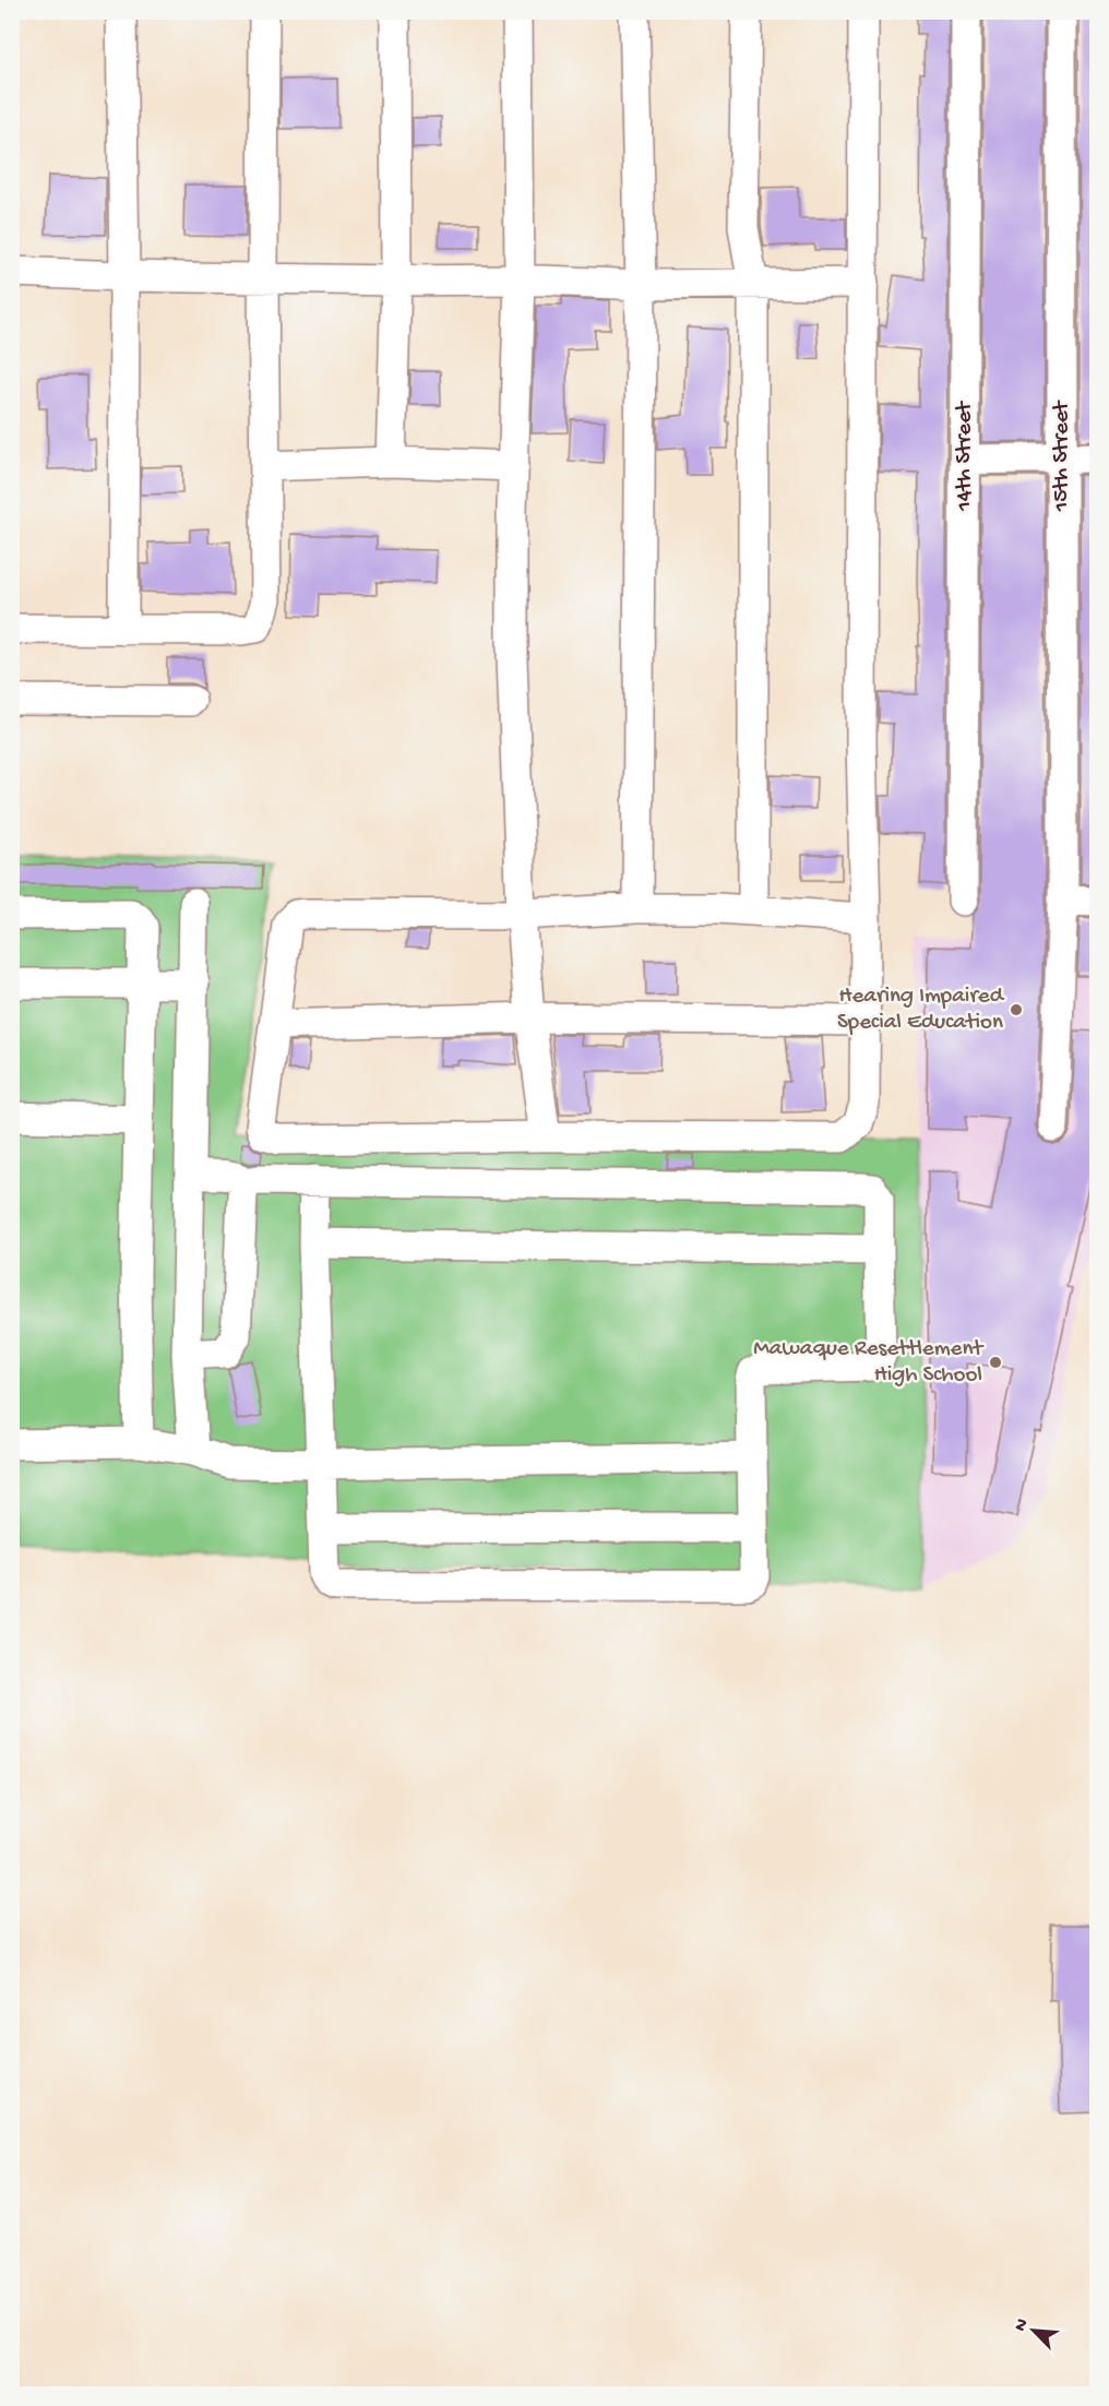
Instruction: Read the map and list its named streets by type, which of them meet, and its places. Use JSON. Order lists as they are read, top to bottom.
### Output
{
  "streets": {
    "street": ["14th Street", "15th Street"]
  },
  "places": ["Hearing Impaired Special Education", "Mawaque Resettlement High School"],
  "north": "top left"
}
